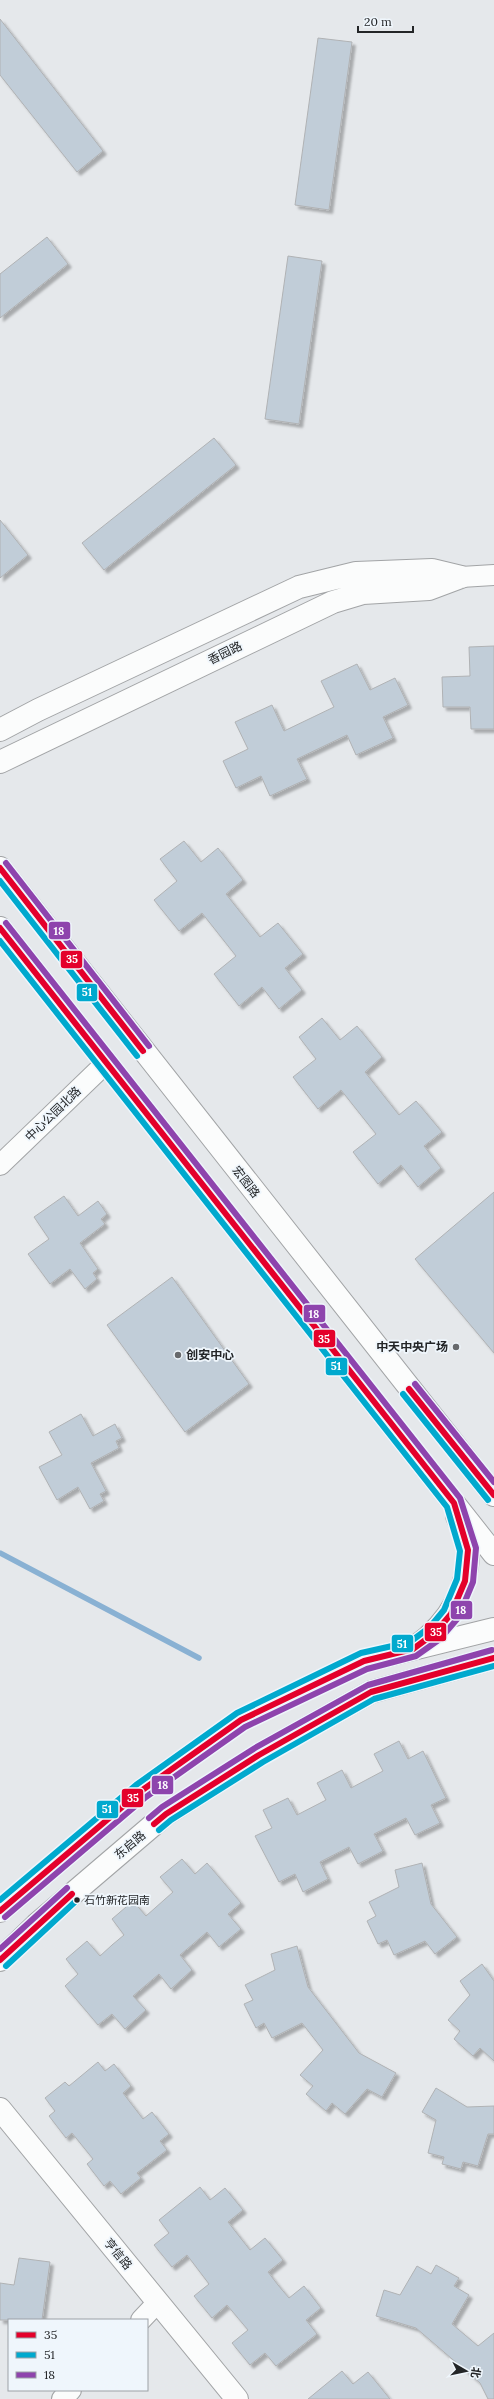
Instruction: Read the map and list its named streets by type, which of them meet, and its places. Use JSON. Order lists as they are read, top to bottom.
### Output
{
  "streets": {
    "main road": [
      "香园路",
      "宏图路",
      "东启路",
      "亨信路"
    ],
    "street": ["中心公园北路"]
  },
  "places": ["中天中央广场", "创安中心", "石竹新花园南"],
  "lines": ["transit line 18", "transit line 35", "transit line 51"],
  "legend": ["35", "51", "18"],
  "scale_bar": "20 m",
  "north": "right"
}
